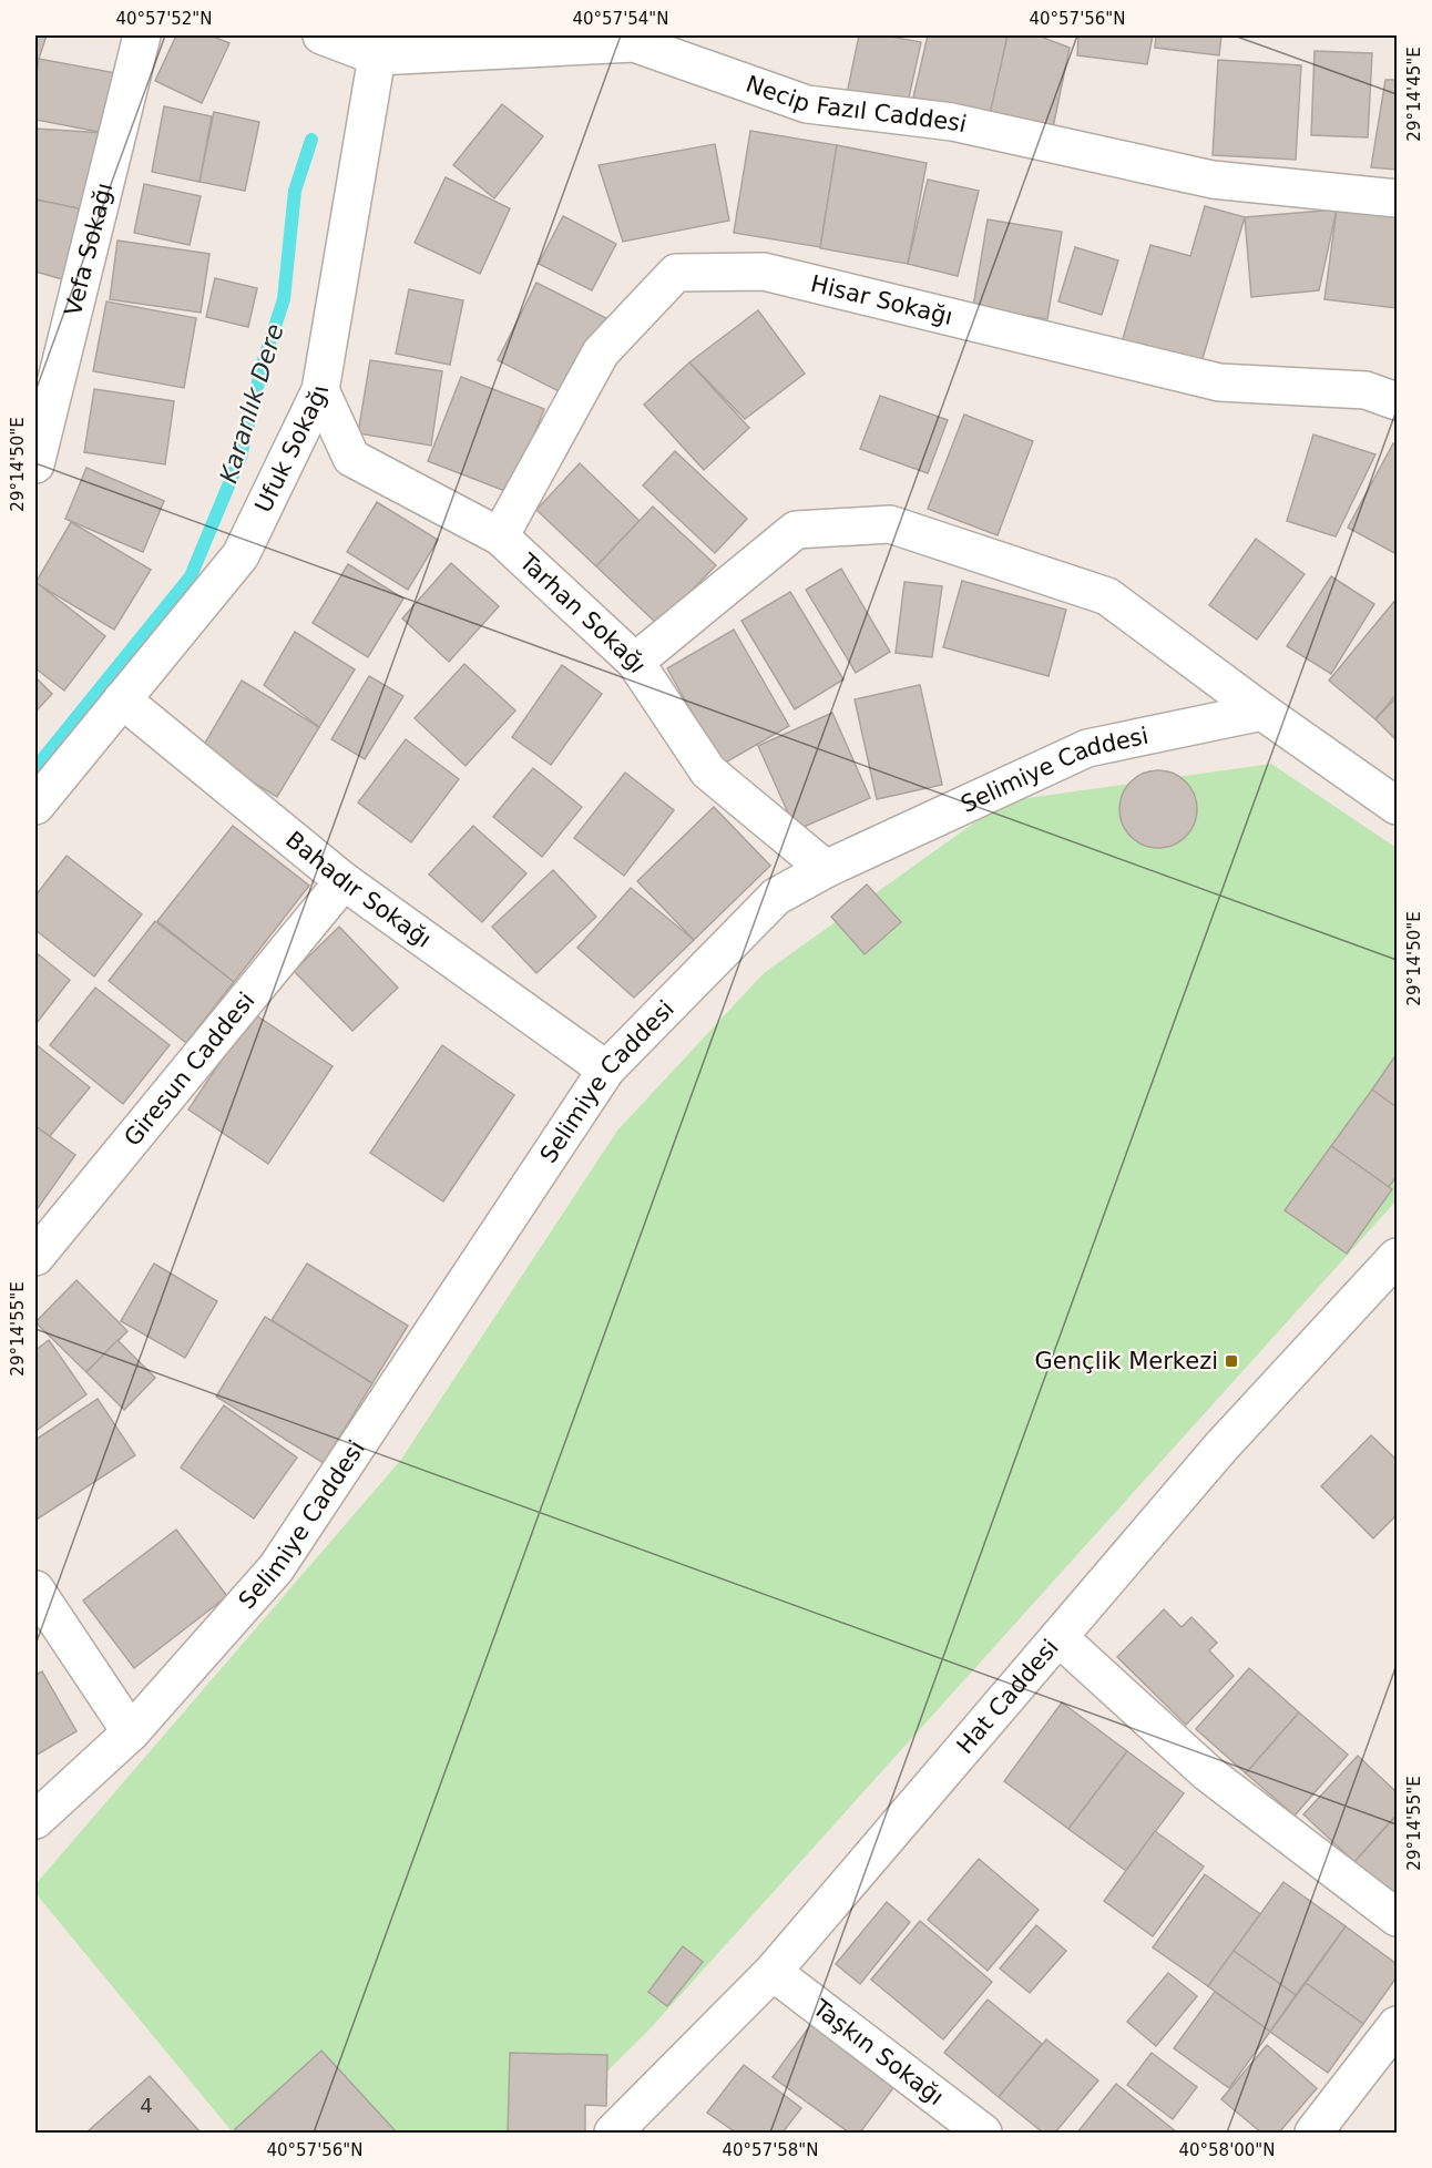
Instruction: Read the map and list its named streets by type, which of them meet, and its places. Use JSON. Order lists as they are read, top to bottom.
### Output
{
  "streets": {
    "street": [
      "Necip Fazıl Caddesi",
      "Vefa Sokağı",
      "Hisar Sokağı",
      "Ufuk Sokağı",
      "Tarhan Sokağı",
      "Selimiye Caddesi",
      "Bahadır Sokağı",
      "Giresun Caddesi",
      "Hat Caddesi",
      "Taşkın Sokağı"
    ]
  },
  "crossings": [
    ["Necip Fazıl Caddesi", "Ufuk Sokağı"],
    ["Hisar Sokağı", "Tarhan Sokağı"],
    ["Ufuk Sokağı", "Tarhan Sokağı"],
    ["Ufuk Sokağı", "Bahadır Sokağı"],
    ["Tarhan Sokağı", "Selimiye Caddesi"],
    ["Selimiye Caddesi", "Bahadır Sokağı"],
    ["Bahadır Sokağı", "Giresun Caddesi"],
    ["Hat Caddesi", "Taşkın Sokağı"]
  ],
  "water": ["Karanlık Dere"],
  "places": {
    "transit": ["Gençlik Merkezi"]
  },
  "house_numbers": ["4"],
  "coordinates": [
    "40°57'52\"N",
    "40°57'54\"N",
    "40°57'56\"N",
    "29°14'45\"E",
    "29°14'50\"E",
    "29°14'55\"E",
    "40°57'58\"N",
    "40°58'00\"N"
  ]
}
